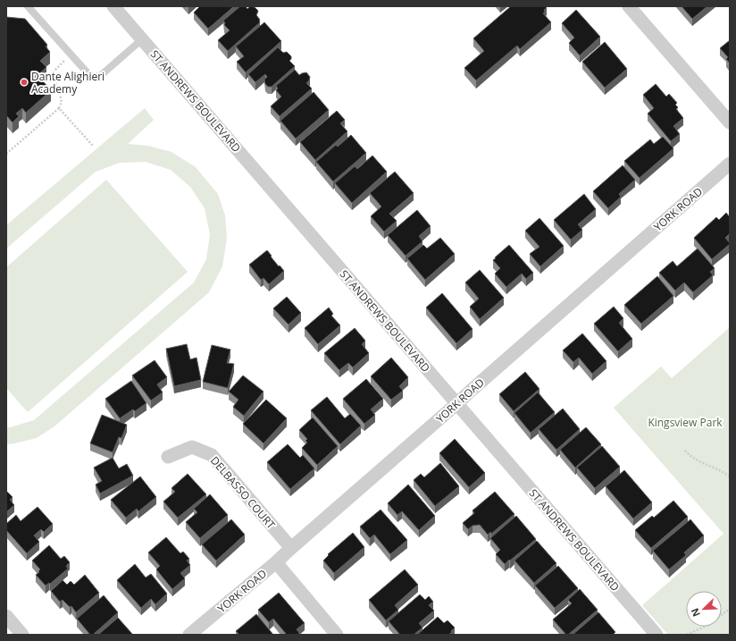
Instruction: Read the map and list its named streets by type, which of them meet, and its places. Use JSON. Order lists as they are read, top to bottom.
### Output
{
  "streets": {
    "street": ["ST ANDREWS BOULEVARD", "YORK ROAD", "DELBASSO COURT"]
  },
  "crossings": [
    ["ST ANDREWS BOULEVARD", "YORK ROAD"],
    ["YORK ROAD", "DELBASSO COURT"]
  ],
  "parks": ["Kingsview Park"],
  "places": ["Dante Alighieri Academy"],
  "north": "bottom left"
}
